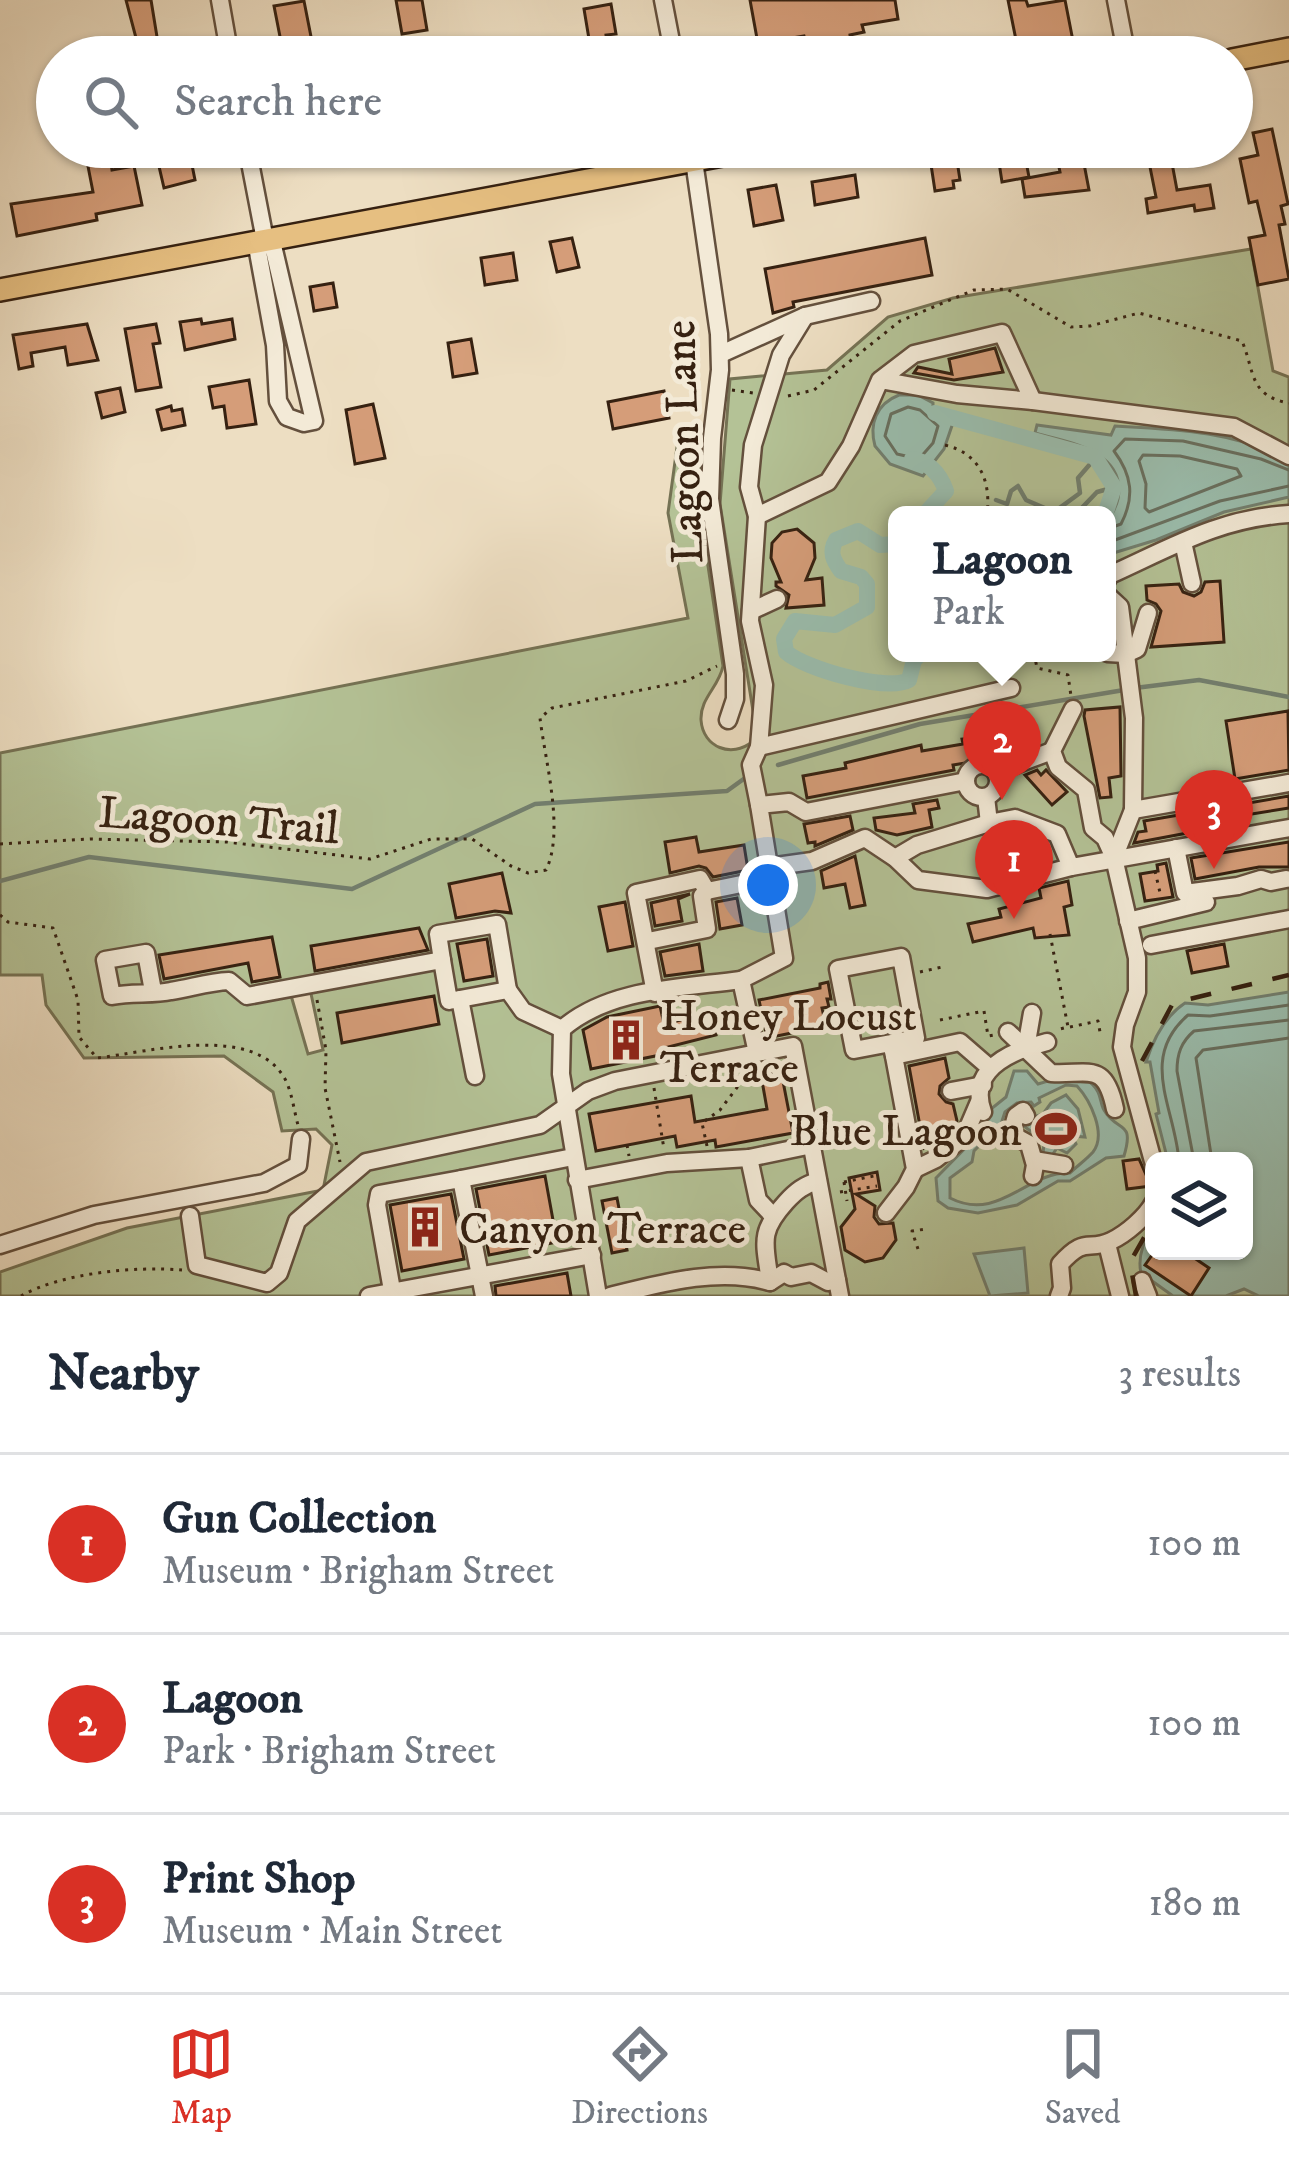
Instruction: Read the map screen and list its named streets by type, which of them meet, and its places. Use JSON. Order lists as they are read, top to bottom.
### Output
{
  "streets": {
    "street": ["Lagoon Lane"],
    "path": ["Lagoon Trail"]
  },
  "places": {
    "building": ["Honey Locust Terrace", "Canyon Terrace"],
    "sports": ["Blue Lagoon"]
  },
  "page": {
    "search": "Search here",
    "popup": ["Lagoon", "Park"],
    "pins": ["2", "3", "1"],
    "heading": ["Nearby", "3 results"],
    "list": [
      {
        "mark": "1",
        "name": "Gun Collection",
        "note": "Museum · Brigham Street",
        "value": "100 m"
      },
      {
        "mark": "2",
        "name": "Lagoon",
        "note": "Park · Brigham Street",
        "value": "100 m"
      },
      {
        "mark": "3",
        "name": "Print Shop",
        "note": "Museum · Main Street",
        "value": "180 m"
      }
    ],
    "nav": ["Map", "Directions", "Saved"]
  }
}
